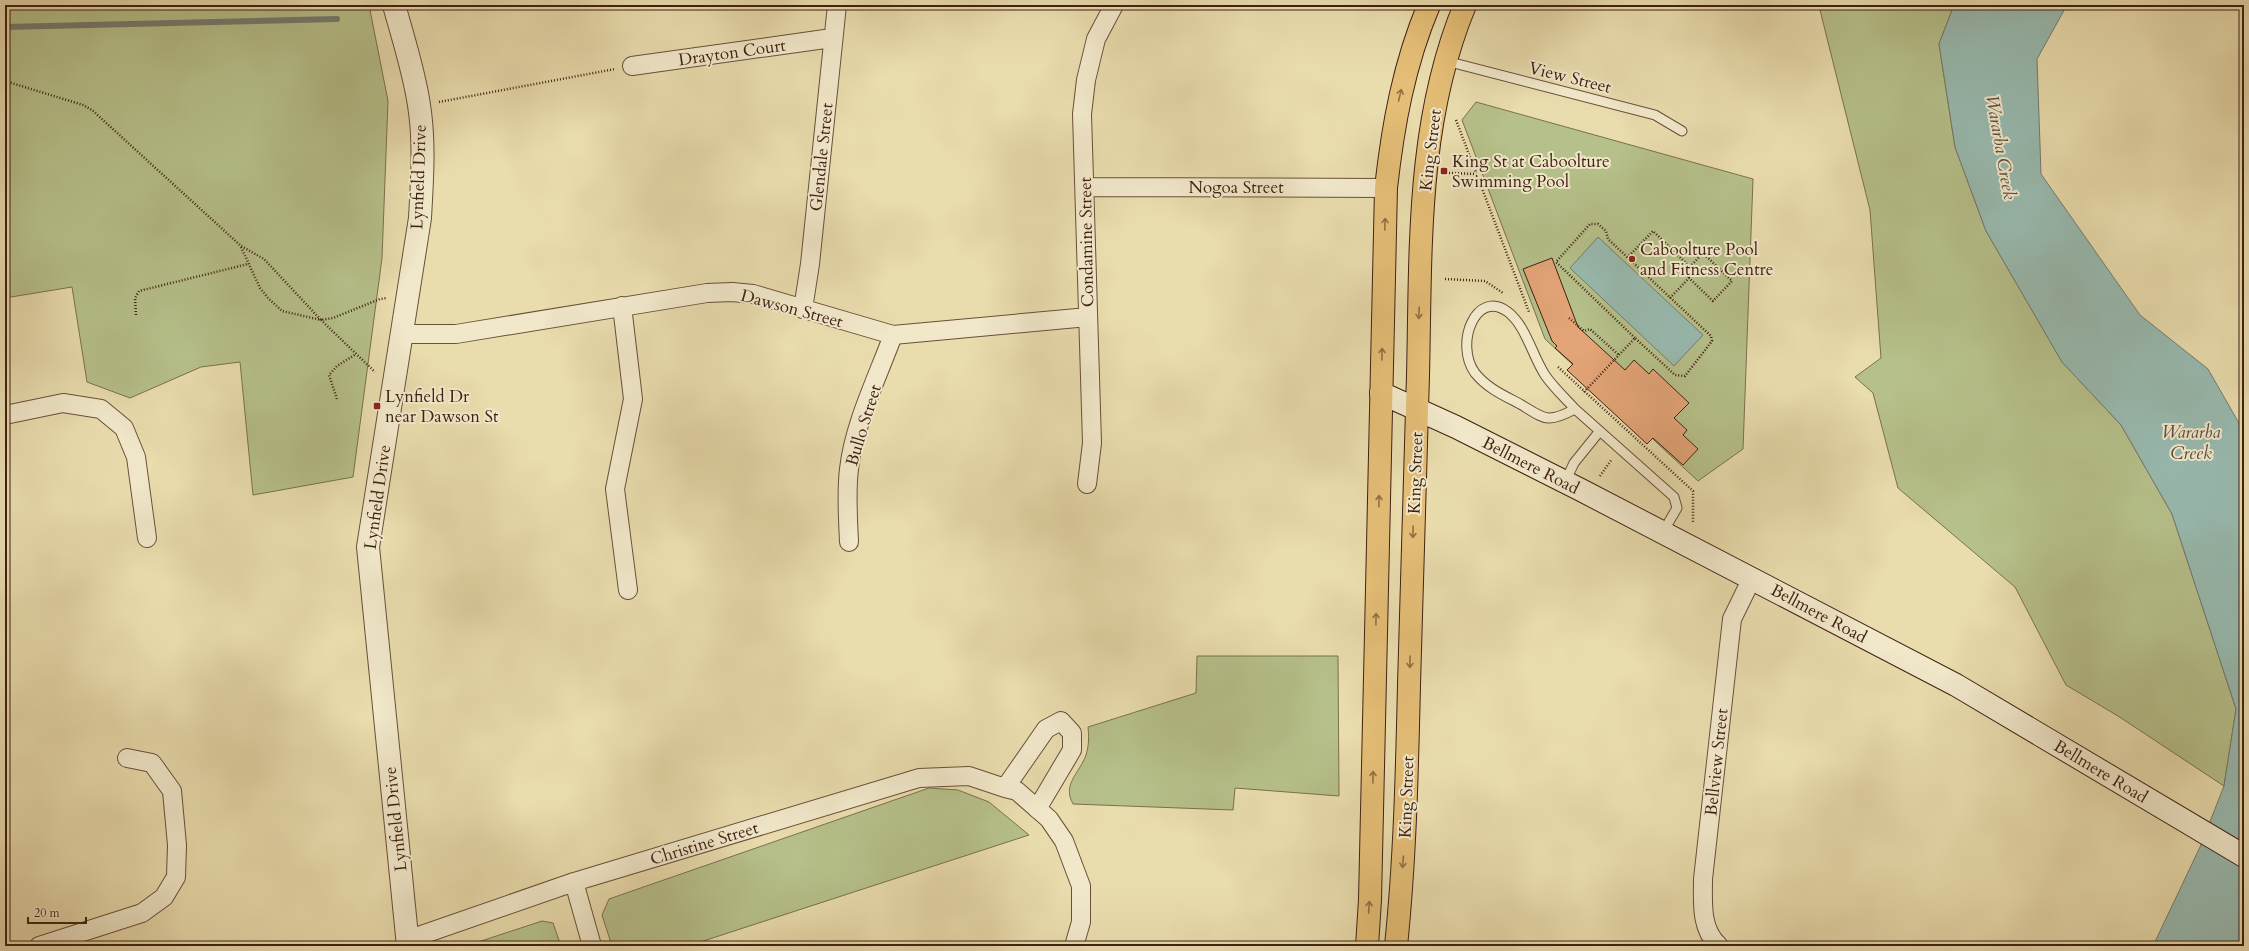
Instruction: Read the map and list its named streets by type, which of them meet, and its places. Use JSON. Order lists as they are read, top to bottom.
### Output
{
  "streets": {
    "main road": ["King Street", "Lynfield Drive", "Bellmere Road"],
    "street": [
      "Drayton Court",
      "Glendale Street",
      "Nogoa Street",
      "Condamine Street",
      "Dawson Street",
      "Bullo Street",
      "Bellview Street",
      "Christine Street"
    ],
    "lane": ["View Street"]
  },
  "crossings": [
    ["Drayton Court", "Glendale Street"],
    ["View Street", "King Street"],
    ["King Street", "Nogoa Street"],
    ["King Street", "Bellmere Road"],
    ["Glendale Street", "Dawson Street"],
    ["Lynfield Drive", "Dawson Street"],
    ["Lynfield Drive", "Christine Street"],
    ["Nogoa Street", "Condamine Street"],
    ["Condamine Street", "Dawson Street"],
    ["Dawson Street", "Bullo Street"],
    ["Bellmere Road", "Bellview Street"]
  ],
  "water": ["Wararba Creek"],
  "places": {
    "transit": ["King St at Caboolture Swimming Pool", "Lynfield Dr near Dawson St"],
    "other": ["Caboolture Pool and Fitness Centre"]
  },
  "scale_bar": "20 m"
}
